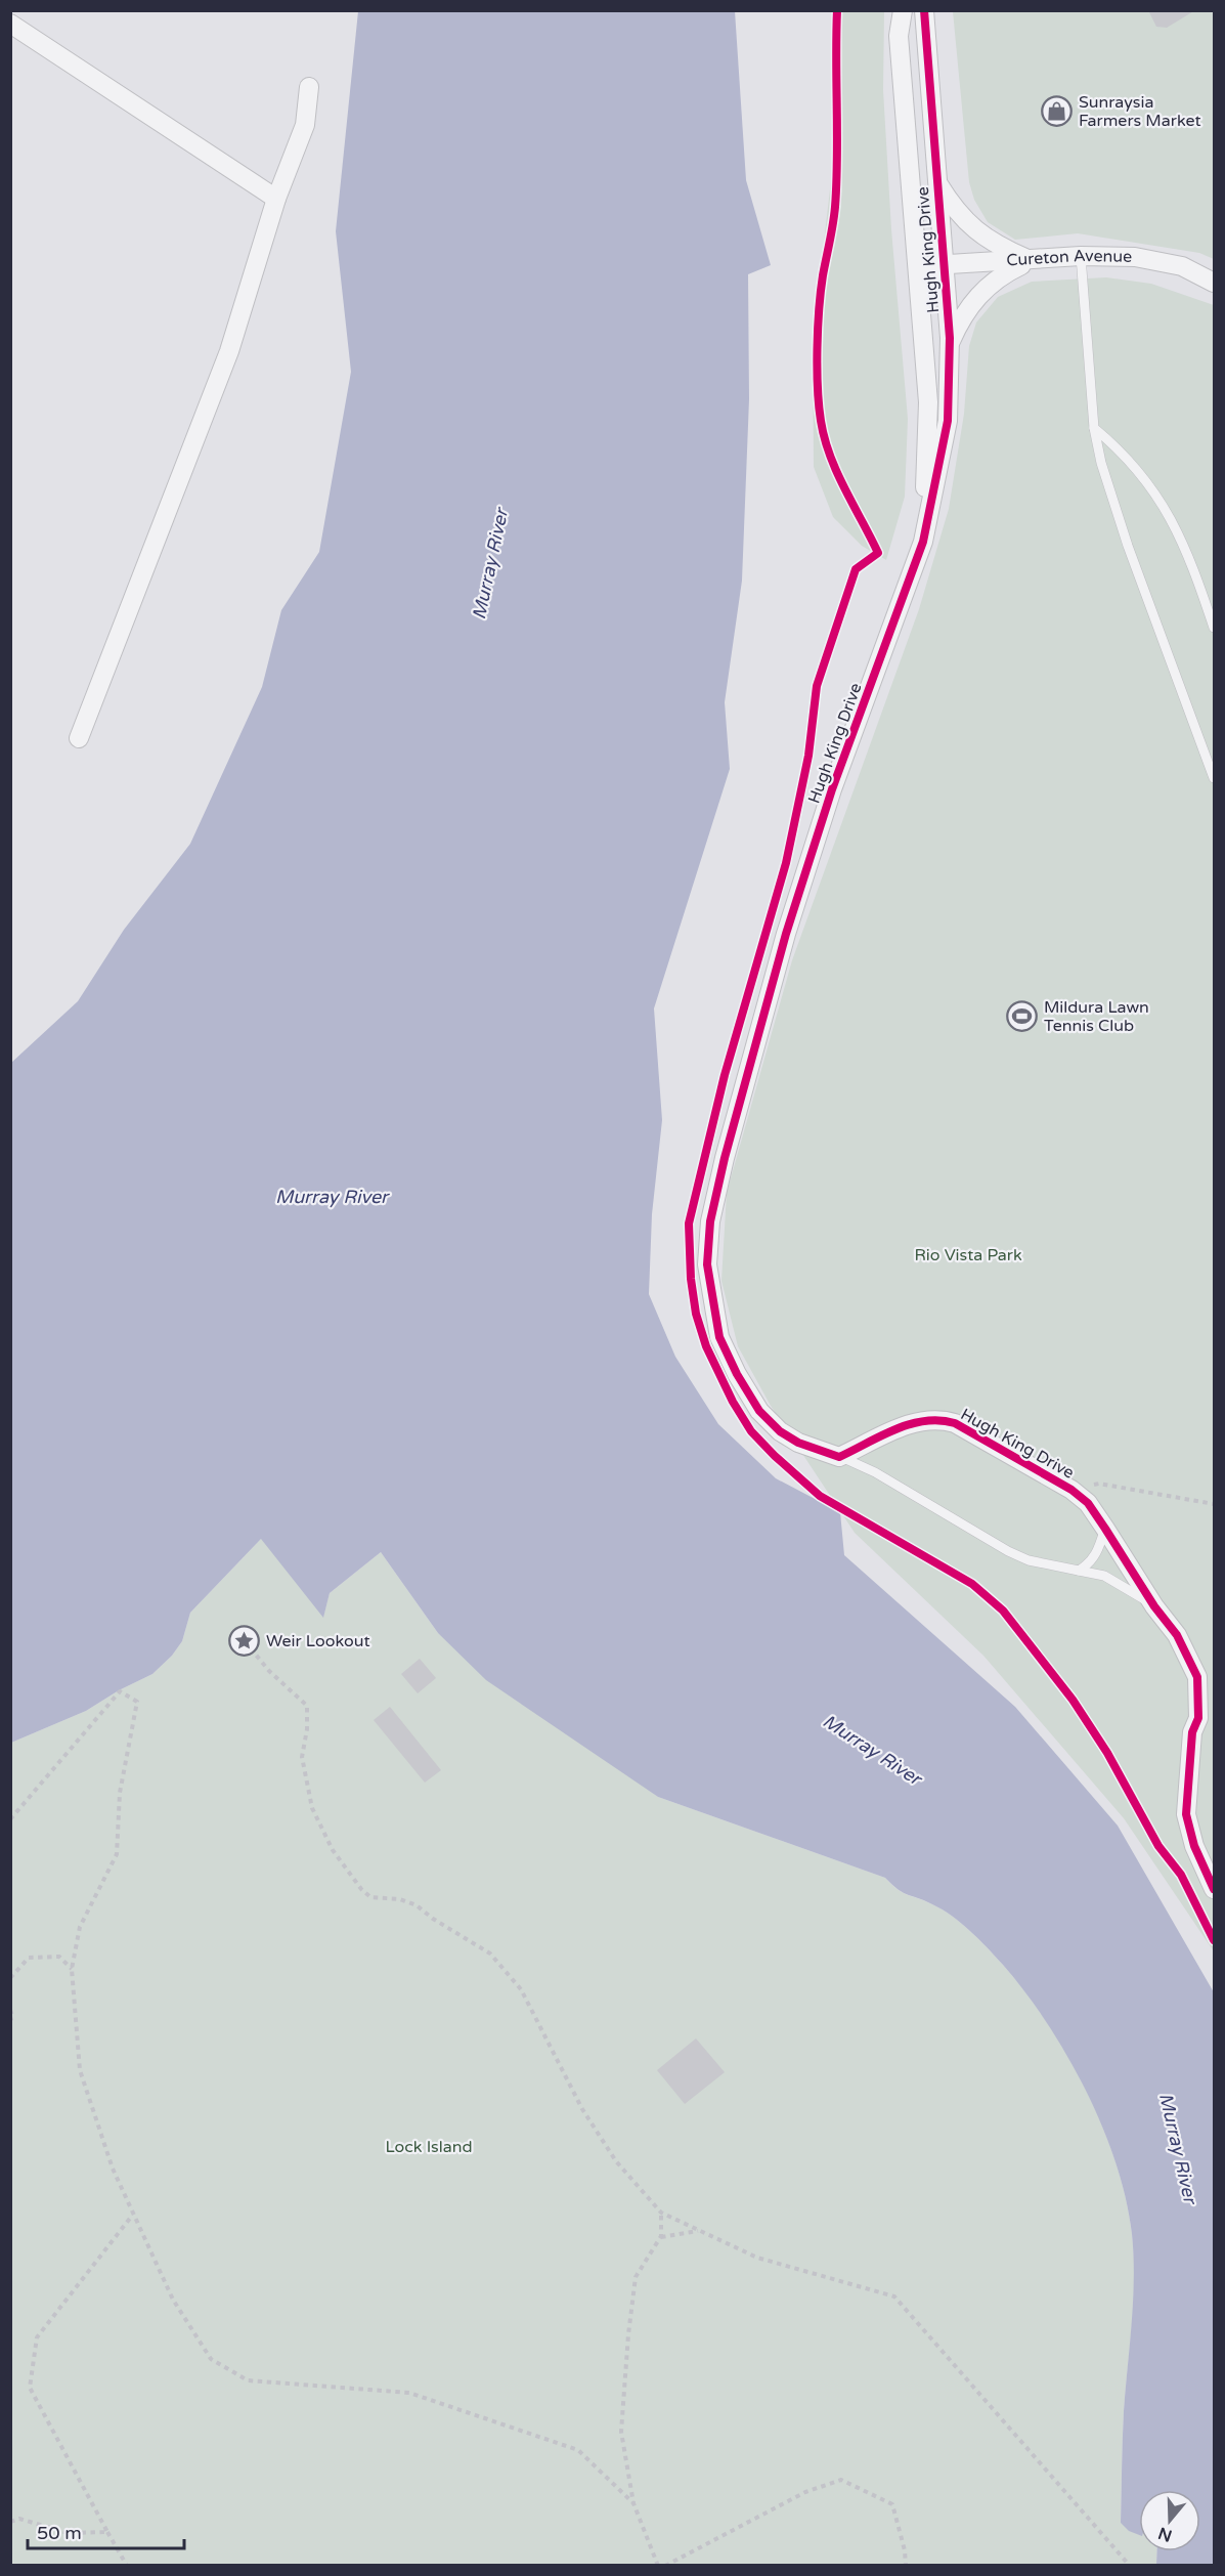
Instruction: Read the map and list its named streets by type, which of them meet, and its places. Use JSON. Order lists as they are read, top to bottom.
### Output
{
  "streets": {
    "street": ["Hugh King Drive", "Cureton Avenue"]
  },
  "crossings": [
    ["Hugh King Drive", "Cureton Avenue"]
  ],
  "water": ["Murray River"],
  "parks": ["Rio Vista Park", "Lock Island"],
  "places": {
    "shop": ["Sunraysia Farmers Market"],
    "sports": ["Mildura Lawn Tennis Club"],
    "place": ["Weir Lookout"]
  },
  "scale_bar": "50 m",
  "north": "bottom"
}
